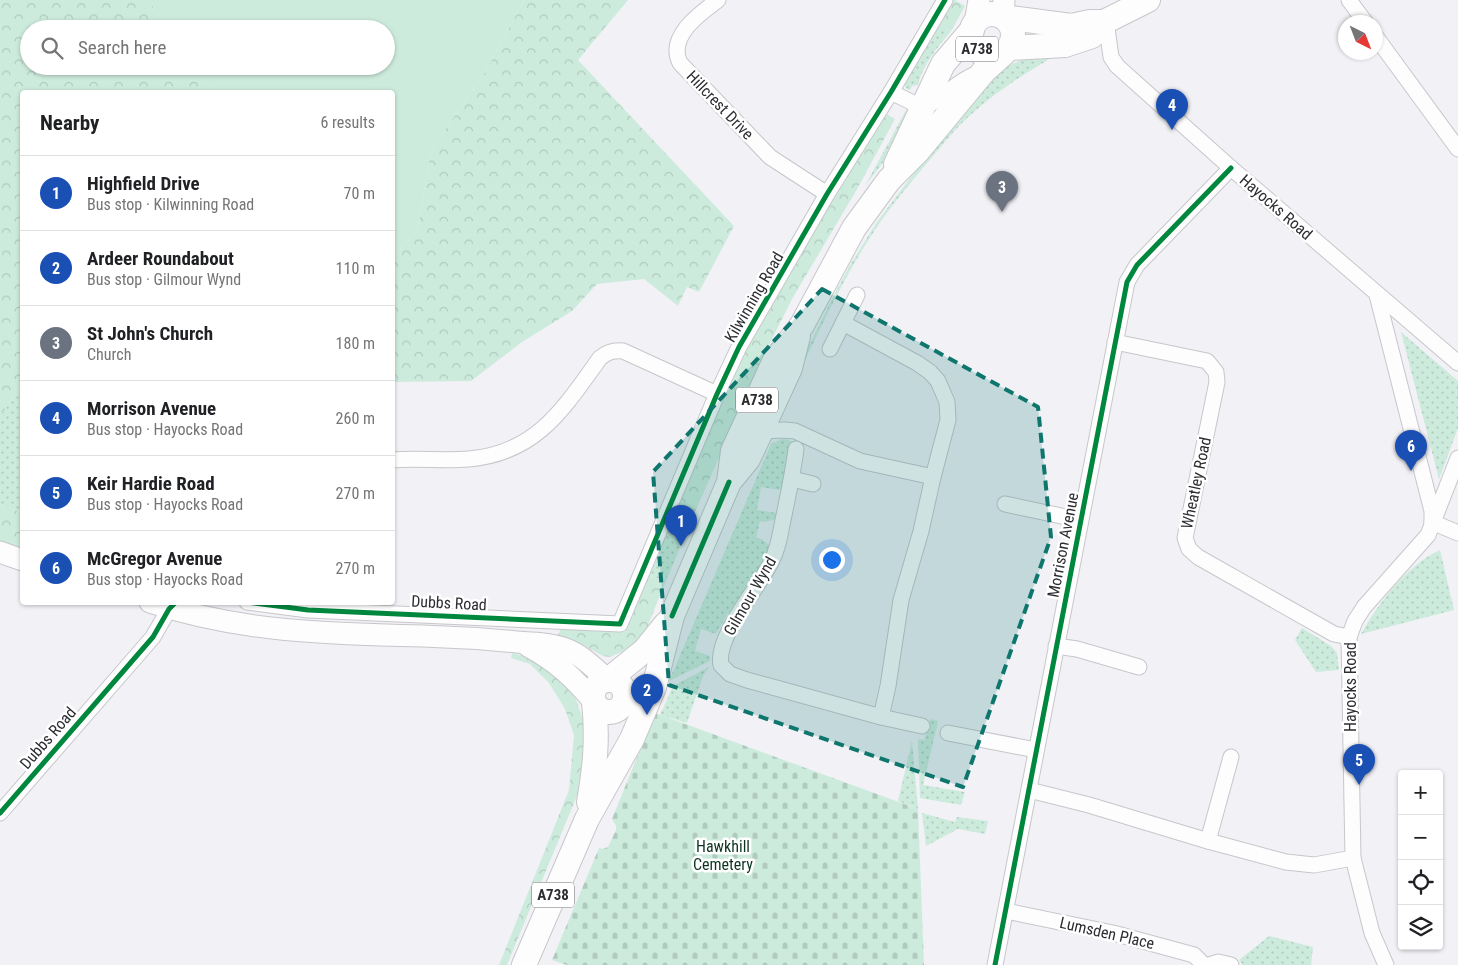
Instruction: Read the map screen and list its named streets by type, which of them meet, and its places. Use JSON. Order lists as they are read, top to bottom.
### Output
{
  "streets": {
    "main road": ["A738"],
    "street": [
      "Hillcrest Drive",
      "Hayocks Road",
      "Kilwinning Road",
      "Wheatley Road",
      "Morrison Avenue",
      "Gilmour Wynd",
      "Dubbs Road",
      "Lumsden Place"
    ]
  },
  "crossings": [
    ["A738", "Hayocks Road"],
    ["Hillcrest Drive", "Kilwinning Road"],
    ["Hayocks Road", "Wheatley Road"],
    ["Hayocks Road", "Morrison Avenue"],
    ["Kilwinning Road", "Dubbs Road"],
    ["Wheatley Road", "Morrison Avenue"],
    ["Morrison Avenue", "Lumsden Place"]
  ],
  "parks": ["Hawkhill Cemetery"],
  "north": "bottom right",
  "page": {
    "search": "Search here",
    "pins": [
      "4",
      "3",
      "6",
      "1",
      "2",
      "5"
    ],
    "heading": ["Nearby", "6 results"],
    "list": [
      {
        "mark": "1",
        "name": "Highfield Drive",
        "note": "Bus stop · Kilwinning Road",
        "value": "70 m"
      },
      {
        "mark": "2",
        "name": "Ardeer Roundabout",
        "note": "Bus stop · Gilmour Wynd",
        "value": "110 m"
      },
      {
        "mark": "3",
        "name": "St John's Church",
        "note": "Church",
        "value": "180 m"
      },
      {
        "mark": "4",
        "name": "Morrison Avenue",
        "note": "Bus stop · Hayocks Road",
        "value": "260 m"
      },
      {
        "mark": "5",
        "name": "Keir Hardie Road",
        "note": "Bus stop · Hayocks Road",
        "value": "270 m"
      },
      {
        "mark": "6",
        "name": "McGregor Avenue",
        "note": "Bus stop · Hayocks Road",
        "value": "270 m"
      }
    ],
    "map_buttons": ["+", "−"]
  }
}
